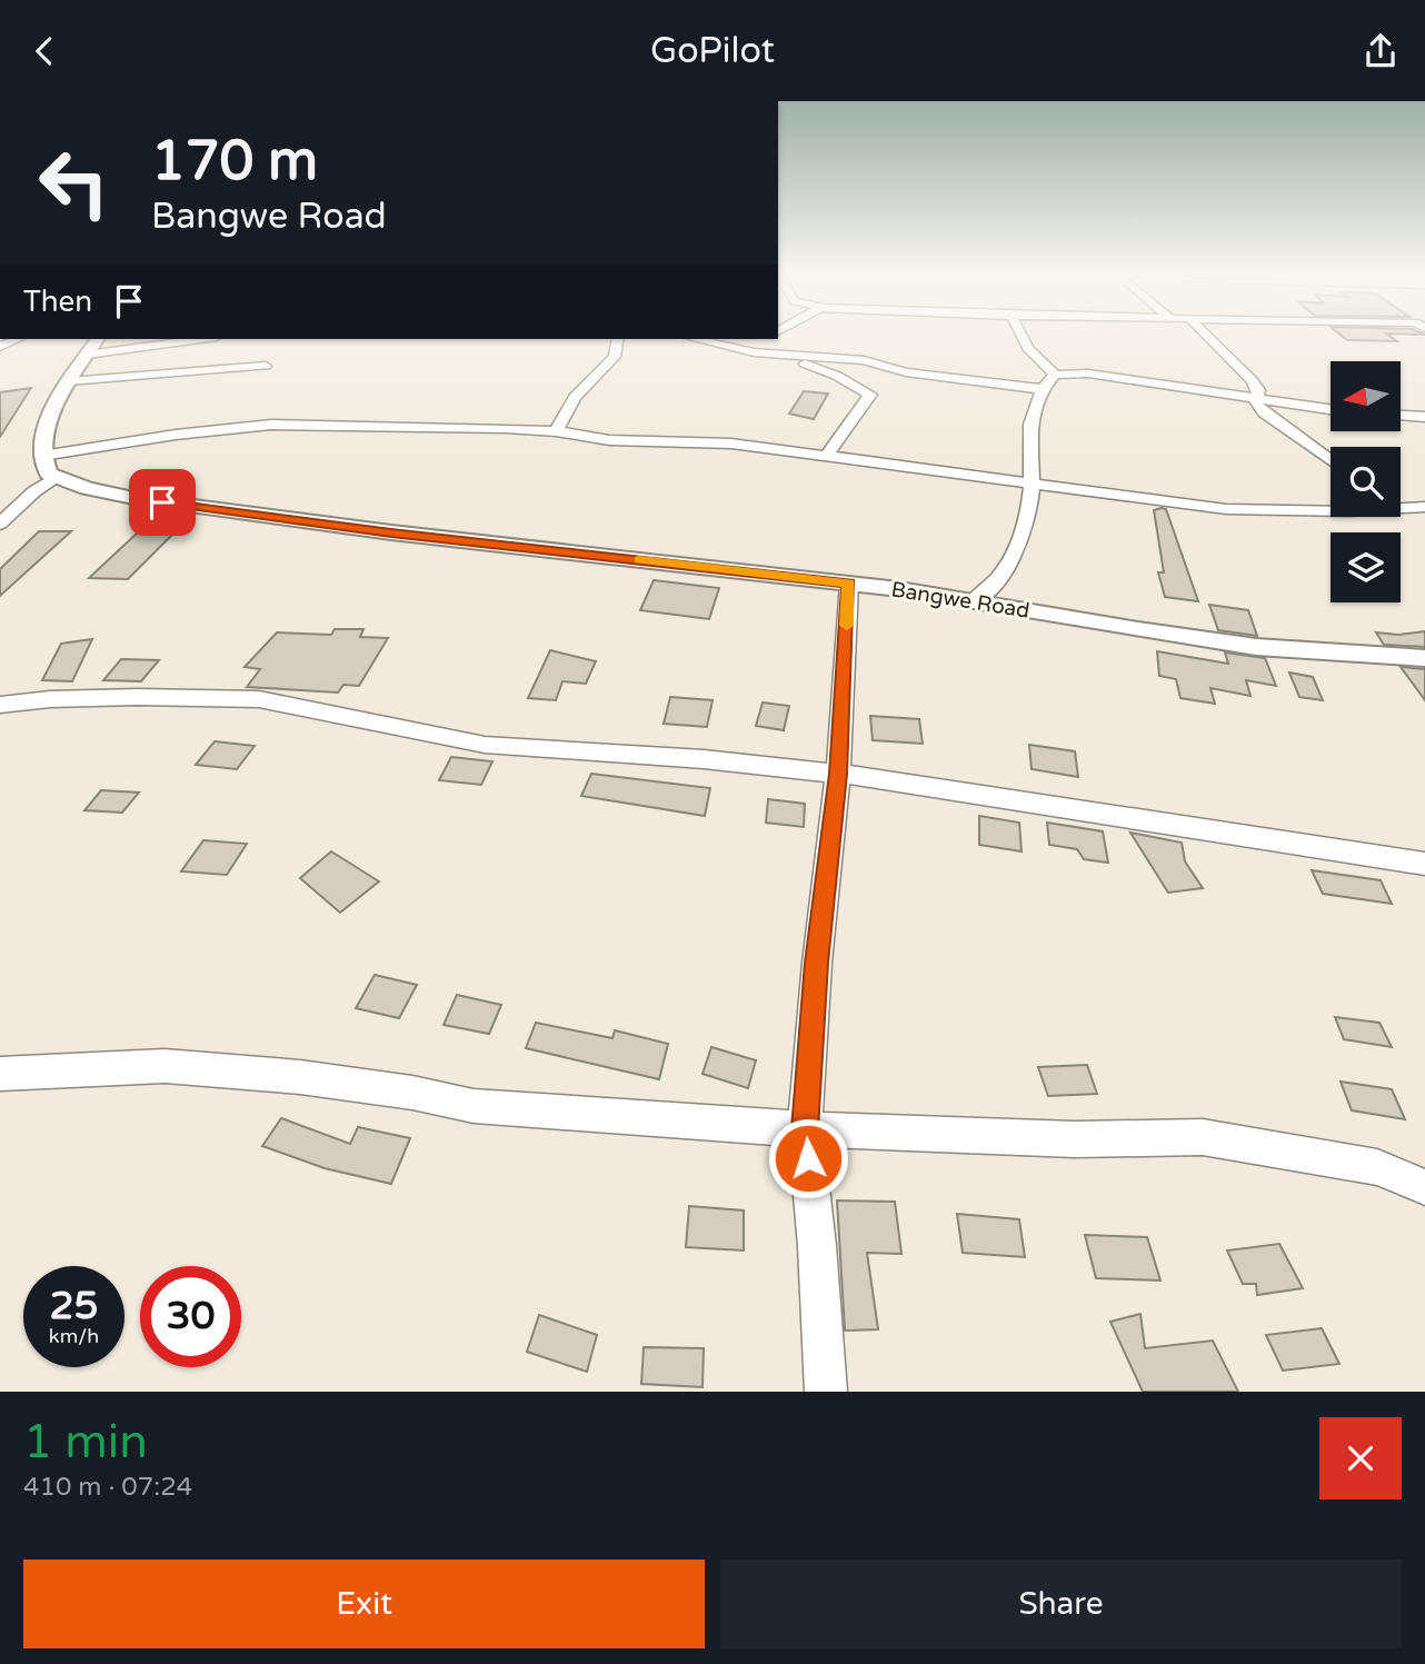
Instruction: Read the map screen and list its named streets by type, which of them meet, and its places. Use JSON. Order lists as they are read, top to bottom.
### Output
{
  "streets": {
    "street": ["Bangwe Road"]
  },
  "north": "left",
  "page": {
    "header": "GoPilot",
    "turn": ["170 m", "Bangwe Road"],
    "then": "Then",
    "speed": "25 km/h",
    "limit": "30",
    "heading": ["1 min", "410 m · 07:24"],
    "buttons": ["Exit", "Share"]
  }
}
